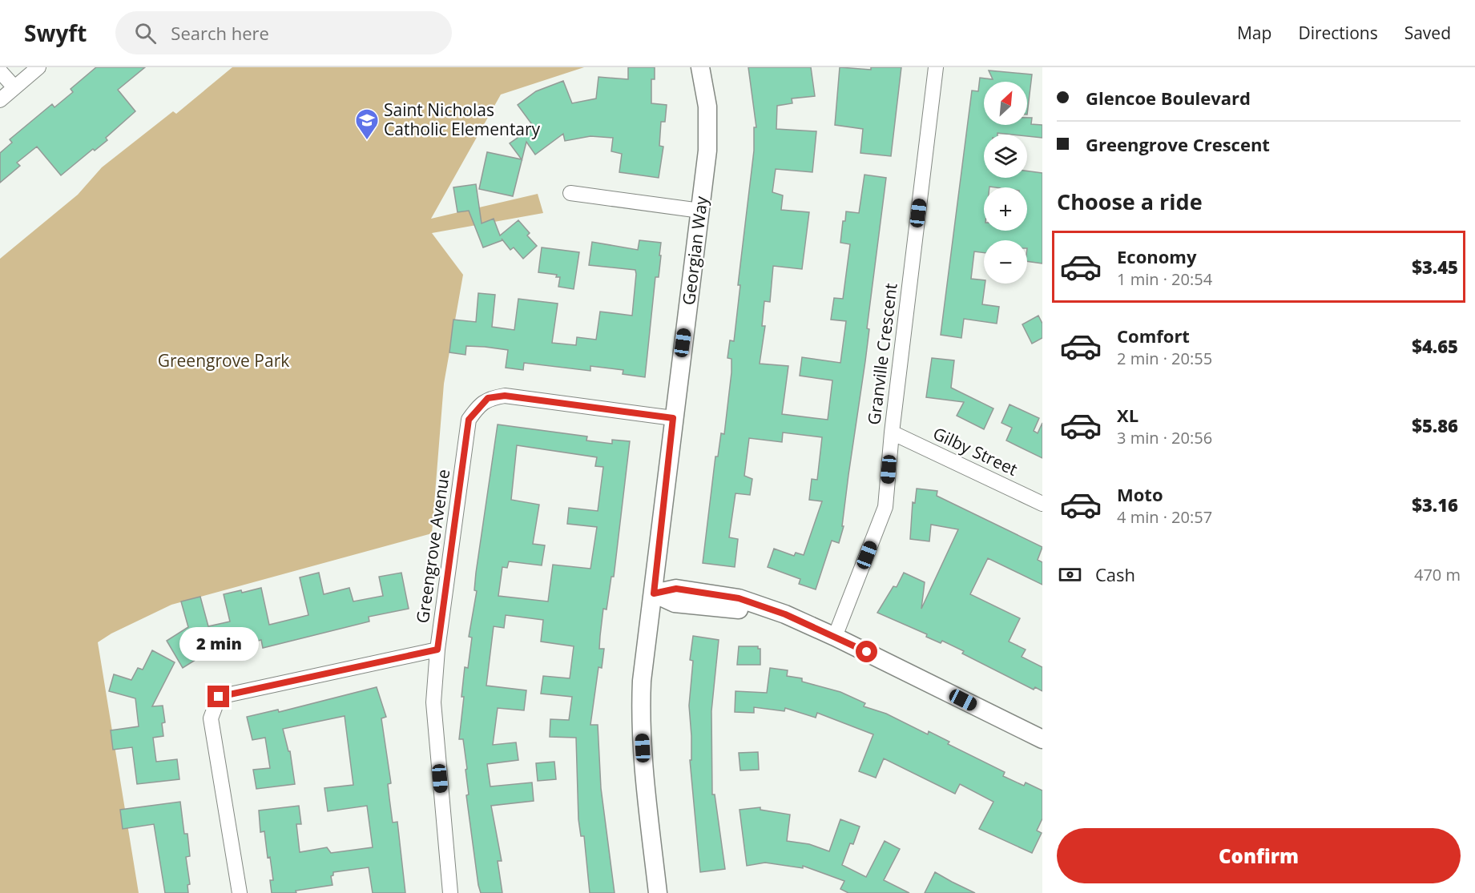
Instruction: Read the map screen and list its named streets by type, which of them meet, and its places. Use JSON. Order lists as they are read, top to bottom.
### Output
{
  "streets": {
    "street": [
      "Georgian Way",
      "Granville Crescent",
      "Gilby Street",
      "Greengrove Avenue"
    ]
  },
  "crossings": [
    ["Georgian Way", "Greengrove Avenue"],
    ["Granville Crescent", "Gilby Street"]
  ],
  "parks": ["Greengrove Park"],
  "places": {
    "school or university": ["Saint Nicholas Catholic Elementary"]
  },
  "north": "top right",
  "page": {
    "header": "Swyft",
    "search": "Search here",
    "nav": ["Map", "Directions", "Saved"],
    "banner": ["Glencoe Boulevard", "Greengrove Crescent"],
    "map_buttons": ["+", "−"],
    "heading": "Choose a ride",
    "list": [
      {
        "name": "Economy",
        "note": "1 min · 20:54",
        "value": "$3.45"
      },
      {
        "name": "Comfort",
        "note": "2 min · 20:55",
        "value": "$4.65"
      },
      {
        "name": "XL",
        "note": "3 min · 20:56",
        "value": "$5.86"
      },
      {
        "name": "Moto",
        "note": "4 min · 20:57",
        "value": "$3.16"
      }
    ],
    "pay": ["Cash", "470 m"],
    "bubble": "2 min",
    "buttons": "Confirm"
  }
}
